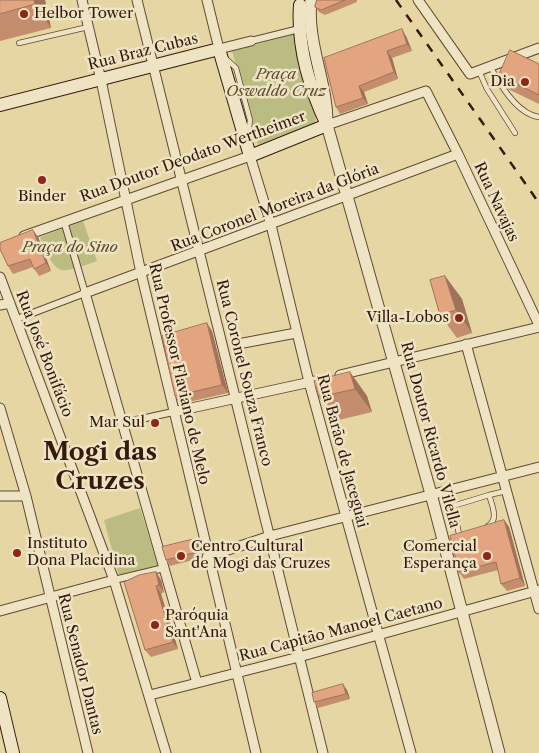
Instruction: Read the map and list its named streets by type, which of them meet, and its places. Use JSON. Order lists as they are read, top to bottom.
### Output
{
  "streets": {
    "main road": ["Rua Braz Cubas", "Rua Doutor Deodato Wertheimer"],
    "street": [
      "Rua Navajas",
      "Rua Coronel Moreira da Glória",
      "Rua José Bonifácio",
      "Rua Coronel Souza Franco",
      "Rua Professor Flaviano de Melo",
      "Rua Doutor Ricardo Vilella",
      "Rua Barão de Jaceguai",
      "Rua Capitão Manoel Caetano",
      "Rua Senador Dantas"
    ]
  },
  "crossings": [
    ["Rua Braz Cubas", "Rua Coronel Souza Franco"],
    ["Rua Braz Cubas", "Rua Professor Flaviano de Melo"],
    ["Rua Doutor Deodato Wertheimer", "Rua Navajas"],
    ["Rua Doutor Deodato Wertheimer", "Rua Coronel Souza Franco"],
    ["Rua Doutor Deodato Wertheimer", "Rua Professor Flaviano de Melo"],
    ["Rua Doutor Deodato Wertheimer", "Rua Doutor Ricardo Vilella"],
    ["Rua Doutor Deodato Wertheimer", "Rua Barão de Jaceguai"],
    ["Rua Navajas", "Rua Coronel Moreira da Glória"],
    ["Rua Coronel Moreira da Glória", "Rua José Bonifácio"],
    ["Rua Coronel Moreira da Glória", "Rua Coronel Souza Franco"],
    ["Rua Coronel Moreira da Glória", "Rua Professor Flaviano de Melo"],
    ["Rua Coronel Moreira da Glória", "Rua Doutor Ricardo Vilella"],
    ["Rua Coronel Moreira da Glória", "Rua Barão de Jaceguai"],
    ["Rua José Bonifácio", "Rua Capitão Manoel Caetano"],
    ["Rua Coronel Souza Franco", "Rua Capitão Manoel Caetano"],
    ["Rua Professor Flaviano de Melo", "Rua Capitão Manoel Caetano"],
    ["Rua Doutor Ricardo Vilella", "Rua Capitão Manoel Caetano"],
    ["Rua Barão de Jaceguai", "Rua Capitão Manoel Caetano"]
  ],
  "districts": ["Mogi das Cruzes"],
  "parks": ["Praça Oswaldo Cruz", "Praça do Sino"],
  "places": [
    "Helbor Tower",
    "Dia",
    "Binder",
    "Villa-Lobos",
    "Mar Sul",
    "Instituto Dona Placidina",
    "Centro Cultural de Mogi das Cruzes",
    "Comercial Esperança",
    "Paróquia Sant'Ana"
  ]
}
